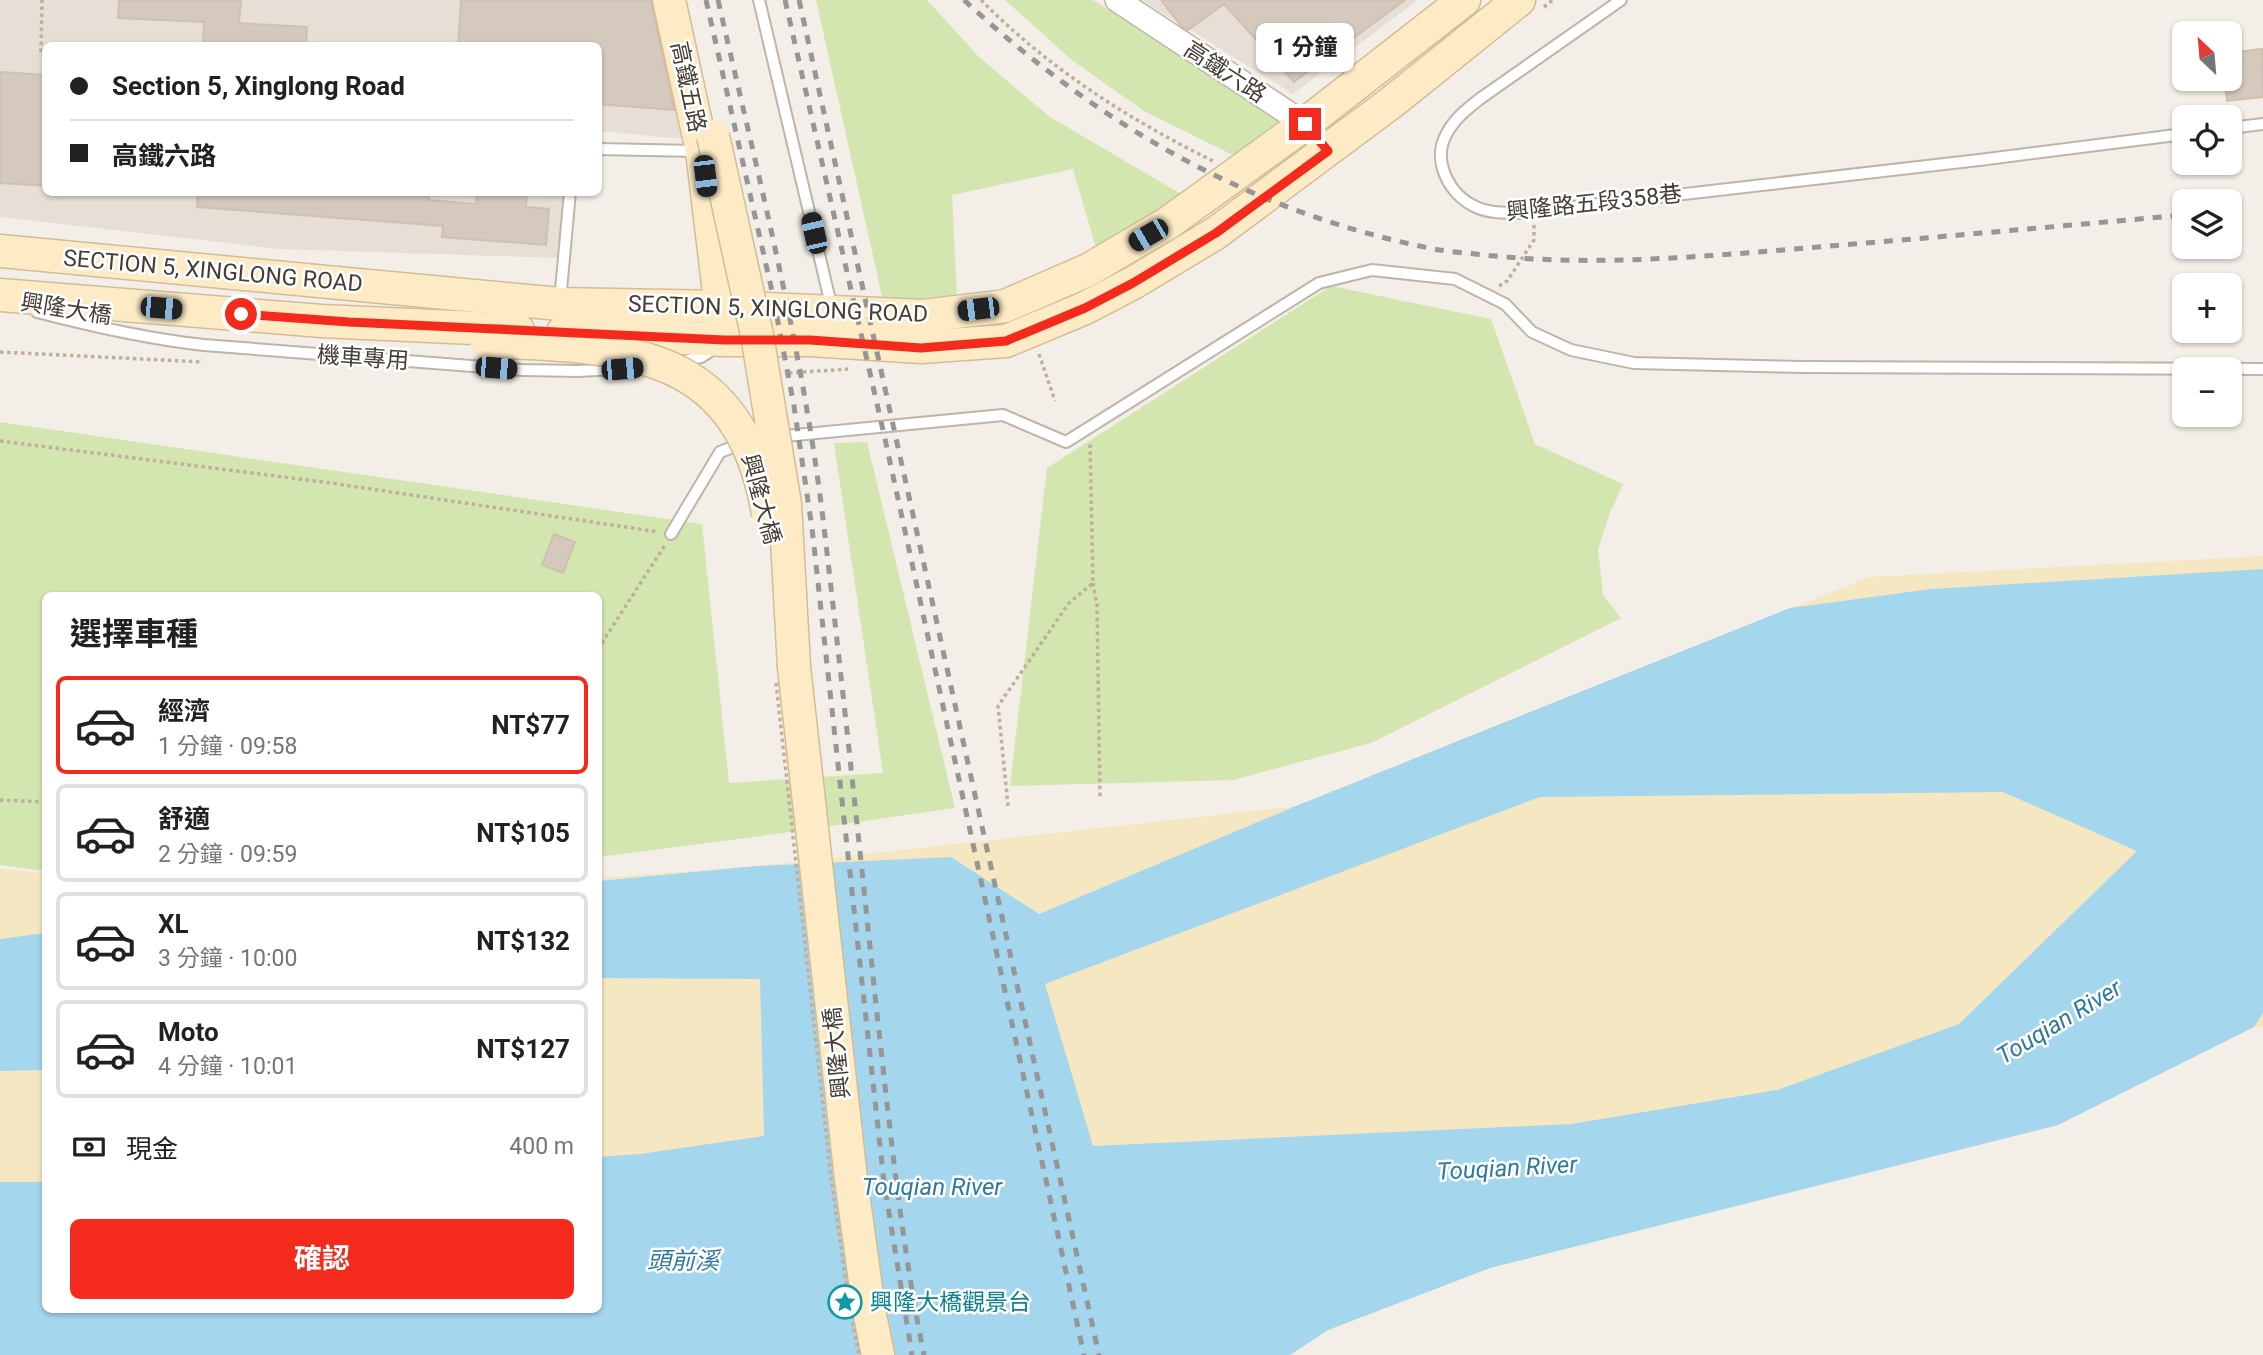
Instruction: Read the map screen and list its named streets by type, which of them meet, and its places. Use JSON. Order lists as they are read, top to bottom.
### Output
{
  "streets": {
    "street": [
      "高鐵六路",
      "高鐵五路",
      "SECTION 5, XINGLONG ROAD",
      "興隆大橋"
    ],
    "lane": ["興隆路五段358巷"]
  },
  "crossings": [
    ["高鐵六路", "SECTION 5, XINGLONG ROAD"],
    ["高鐵五路", "SECTION 5, XINGLONG ROAD"],
    ["高鐵五路", "興隆大橋"],
    ["SECTION 5, XINGLONG ROAD", "興隆大橋"]
  ],
  "water": ["Touqian River", "頭前溪"],
  "places": {
    "place": ["興隆大橋觀景台"]
  },
  "north": "top left",
  "page": {
    "map_buttons": ["+", "−"],
    "bubble": "1 分鐘",
    "banner": ["Section 5, Xinglong Road", "高鐵六路"],
    "heading": "選擇車種",
    "list": [
      {
        "name": "經濟",
        "note": "1 分鐘 · 09:58",
        "value": "NT$77"
      },
      {
        "name": "舒適",
        "note": "2 分鐘 · 09:59",
        "value": "NT$105"
      },
      {
        "name": "XL",
        "note": "3 分鐘 · 10:00",
        "value": "NT$132"
      },
      {
        "name": "Moto",
        "note": "4 分鐘 · 10:01",
        "value": "NT$127"
      }
    ],
    "pay": ["現金", "400 m"],
    "buttons": "確認"
  }
}
